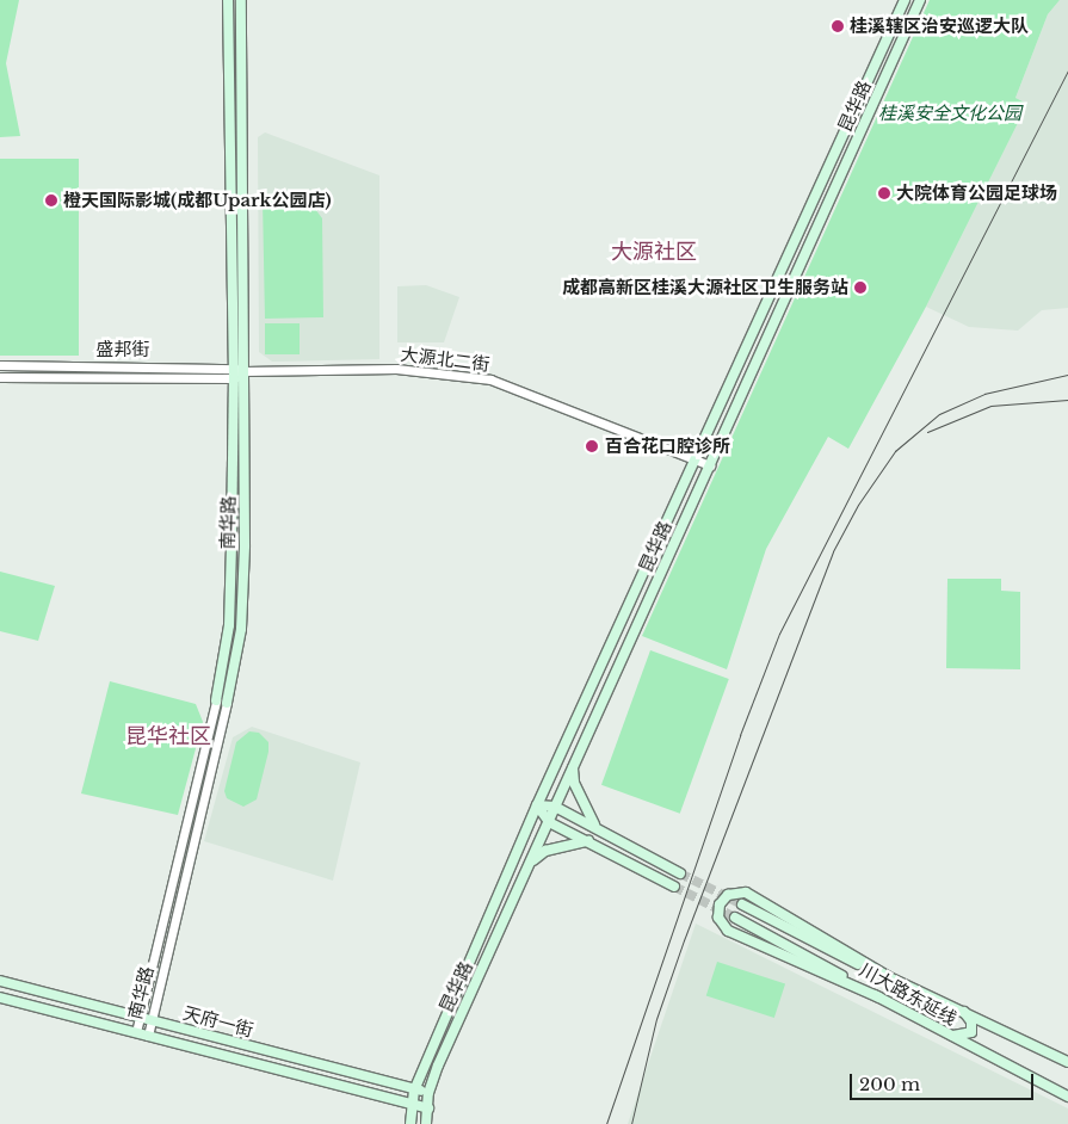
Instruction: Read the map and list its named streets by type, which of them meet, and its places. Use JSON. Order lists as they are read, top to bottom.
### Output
{
  "streets": {
    "main road": [
      "昆华路",
      "南华路",
      "川大路东延线",
      "天府一街"
    ],
    "street": ["盛邦街", "大源北二街"]
  },
  "crossings": [
    ["昆华路", "大源北二街"],
    ["昆华路", "天府一街"],
    ["盛邦街", "大源北二街"],
    ["盛邦街", "南华路"],
    ["大源北二街", "南华路"],
    ["南华路", "天府一街"]
  ],
  "districts": ["大源社区", "昆华社区"],
  "parks": ["桂溪安全文化公园"],
  "places": [
    "桂溪辖区治安巡逻大队",
    "大院体育公园足球场",
    "橙天国际影城(成都Upark公园店)",
    "成都高新区桂溪大源社区卫生服务站",
    "百合花口腔诊所"
  ],
  "scale_bar": "200 m"
}
